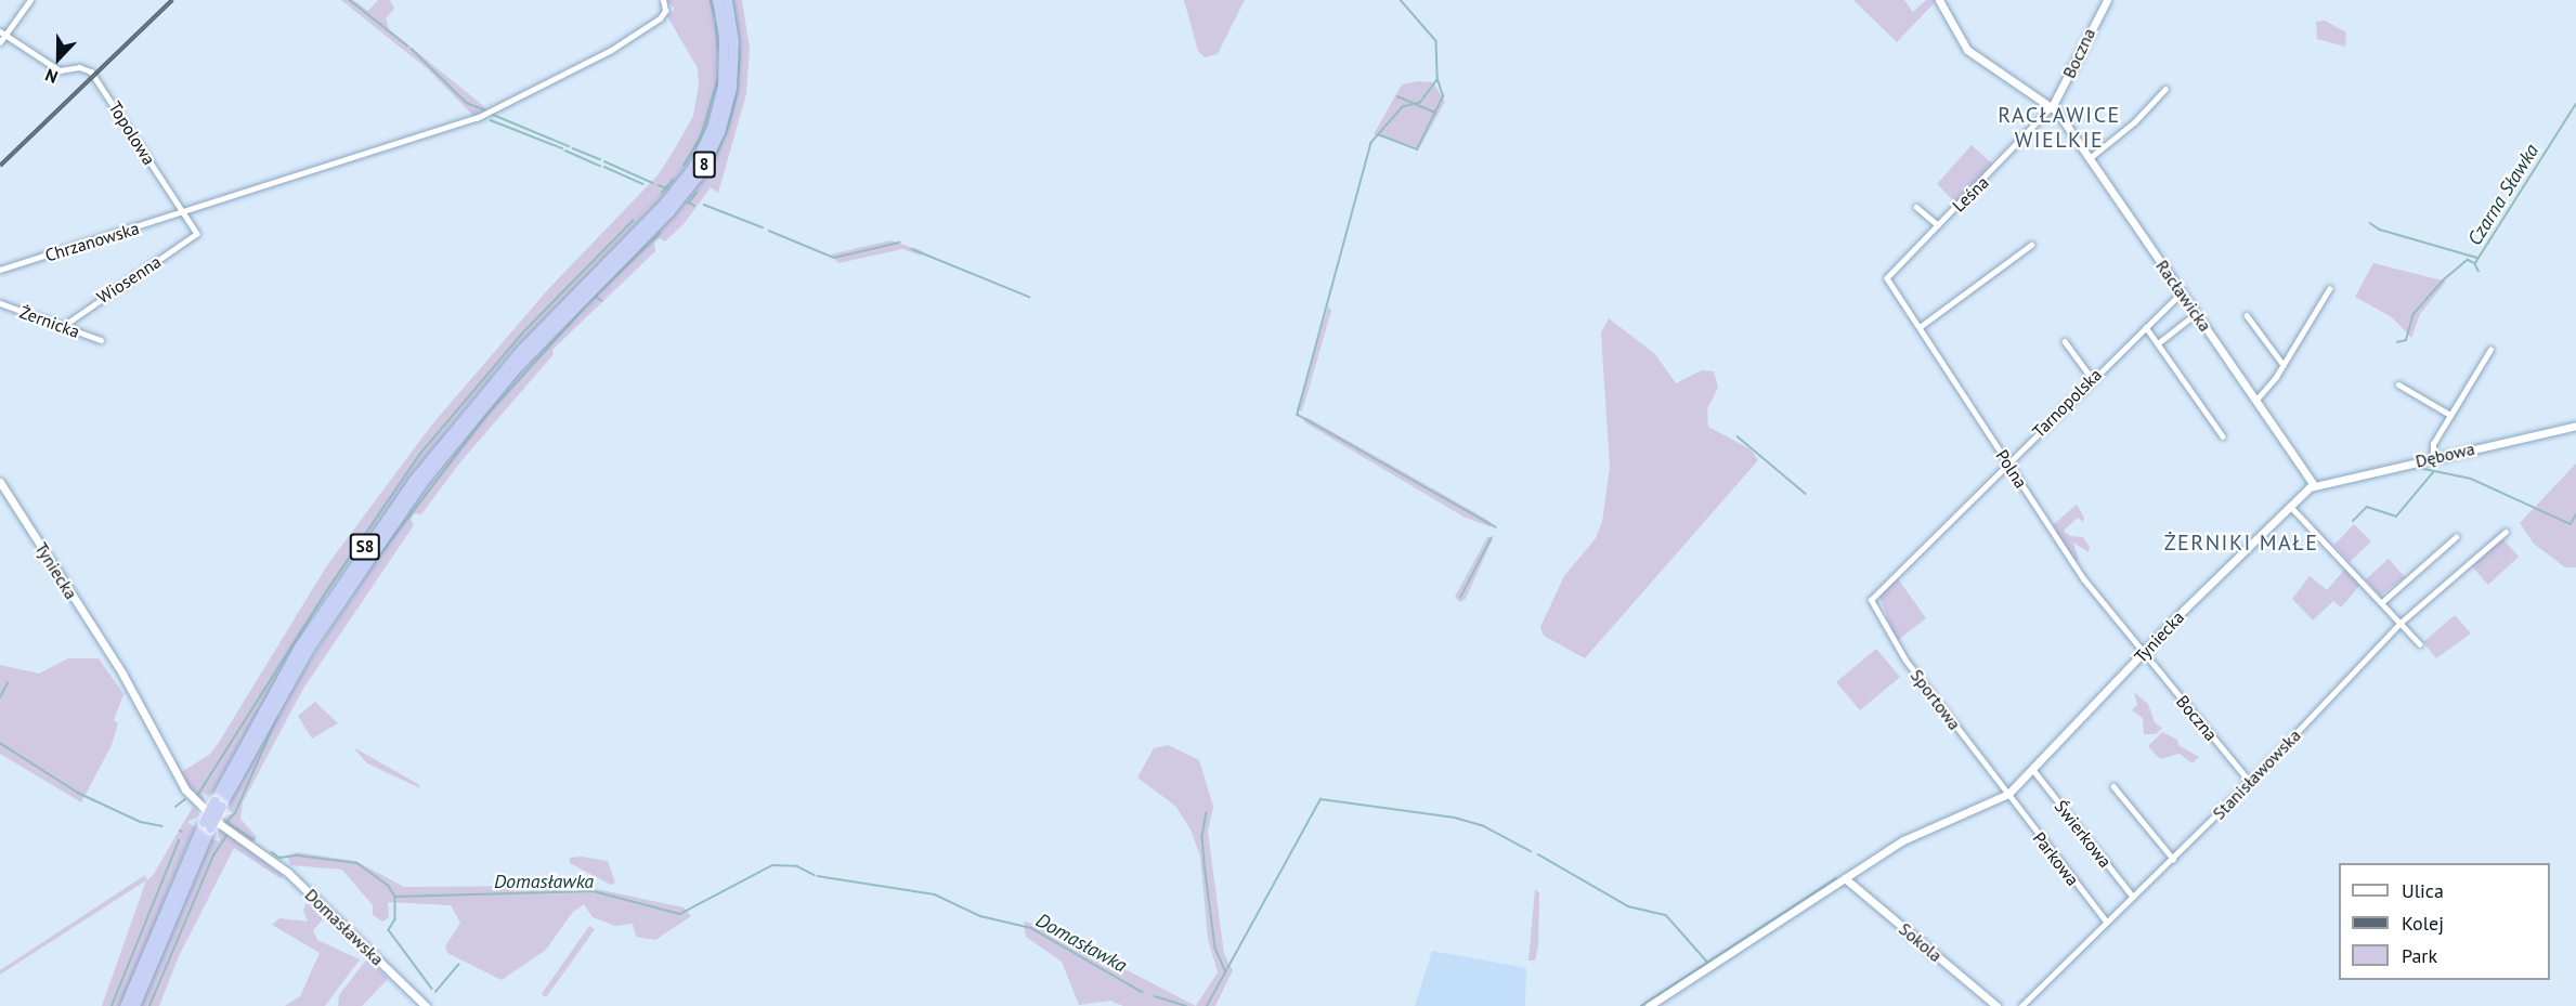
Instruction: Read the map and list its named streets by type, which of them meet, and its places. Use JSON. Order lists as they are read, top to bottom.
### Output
{
  "streets": {
    "highway": ["8", "S8"],
    "street": [
      "Boczna",
      "Topolowa",
      "Leśna",
      "Chrzanowska",
      "Wiosenna",
      "Racławicka",
      "Żernicka",
      "Tarnopolska",
      "Dębowa",
      "Polna",
      "Tyniecka",
      "Sportowa",
      "Stanisławowska",
      "Świerkowa",
      "Parkowa",
      "Domasławska",
      "Sokola"
    ]
  },
  "crossings": [
    ["Boczna", "Leśna"],
    ["Boczna", "Racławicka"],
    ["Boczna", "Polna"],
    ["Boczna", "Tyniecka"],
    ["Boczna", "Stanisławowska"],
    ["Topolowa", "Chrzanowska"],
    ["Topolowa", "Wiosenna"],
    ["8", "S8"],
    ["Leśna", "Racławicka"],
    ["Leśna", "Polna"],
    ["Chrzanowska", "Wiosenna"],
    ["Wiosenna", "Żernicka"],
    ["Racławicka", "Tarnopolska"],
    ["Racławicka", "Dębowa"],
    ["Racławicka", "Tyniecka"],
    ["Tarnopolska", "Polna"],
    ["Tarnopolska", "Sportowa"],
    ["Dębowa", "Tyniecka"],
    ["Polna", "Tyniecka"],
    ["Tyniecka", "Sportowa"],
    ["Tyniecka", "Świerkowa"],
    ["Tyniecka", "Parkowa"],
    ["Tyniecka", "Domasławska"],
    ["Tyniecka", "Sokola"],
    ["Sportowa", "Parkowa"],
    ["Stanisławowska", "Świerkowa"],
    ["Stanisławowska", "Parkowa"]
  ],
  "districts": ["RACŁAWICE WIELKIE", "ŻERNIKI MAŁE"],
  "water": ["Czarna Sławka", "Domasławka"],
  "legend": ["Ulica", "Kolej", "Park"],
  "north": "bottom"
}
